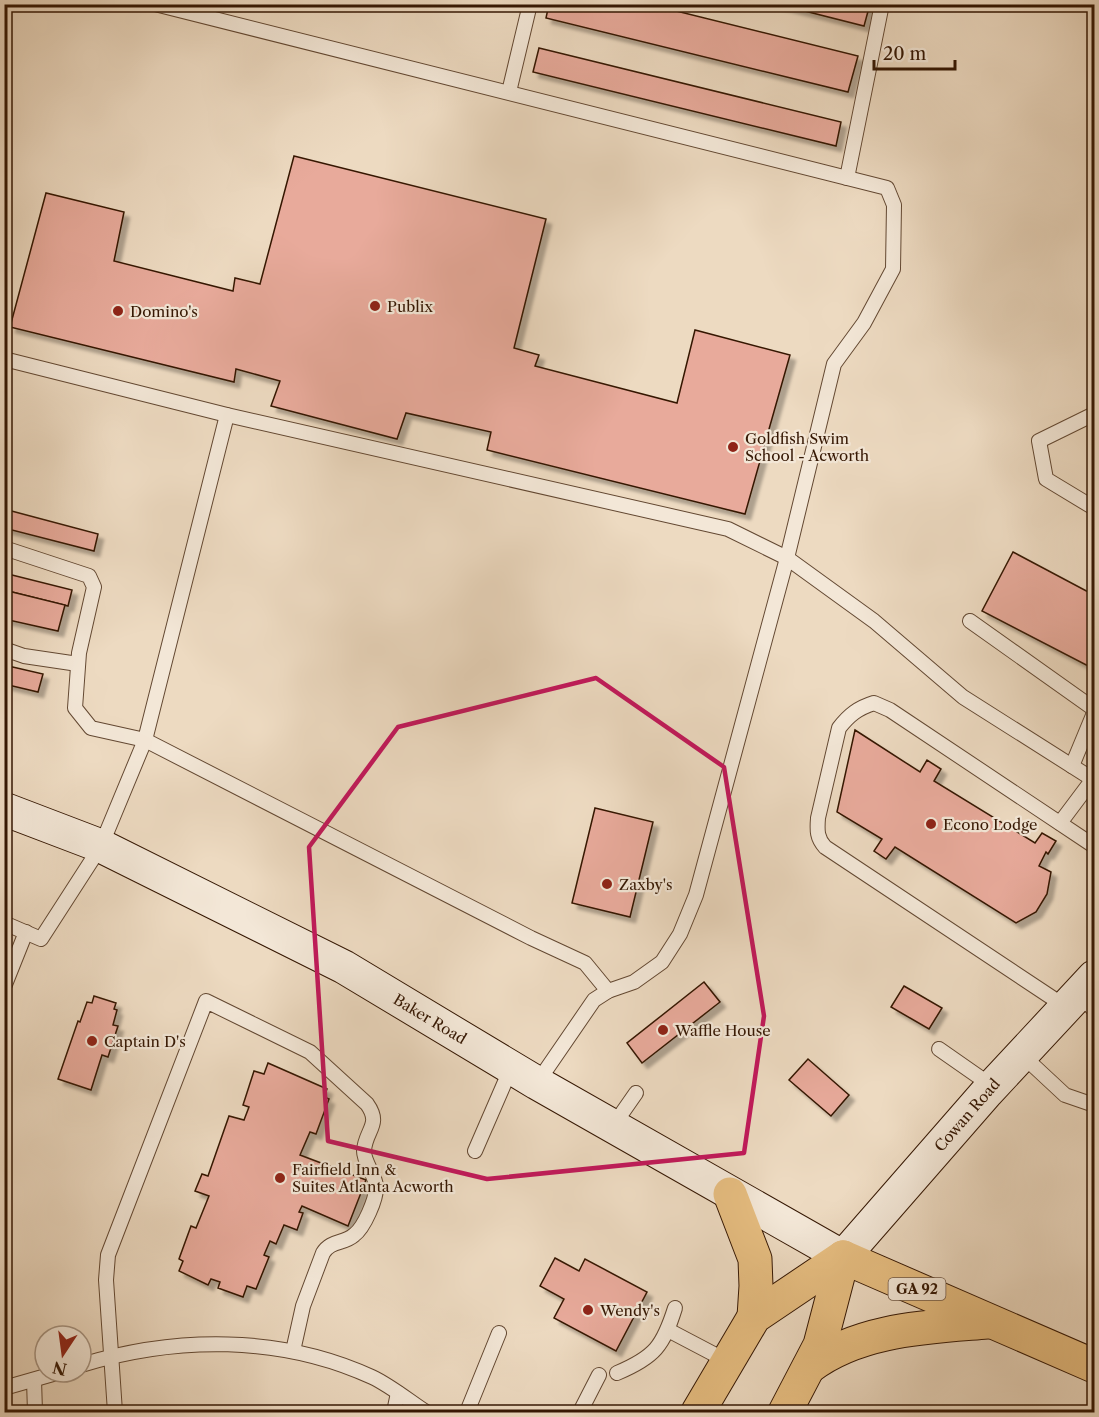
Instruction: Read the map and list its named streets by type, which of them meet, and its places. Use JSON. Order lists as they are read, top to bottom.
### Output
{
  "streets": {
    "main road": ["Baker Road", "Cowan Road", "GA 92"]
  },
  "crossings": [
    ["Baker Road", "Cowan Road"],
    ["Baker Road", "GA 92"],
    ["Cowan Road", "GA 92"]
  ],
  "places": [
    "Publix",
    "Domino's",
    "Goldfish Swim School - Acworth",
    "Econo Lodge",
    "Zaxby's",
    "Waffle House",
    "Captain D's",
    "Fairfield Inn & Suites Atlanta Acworth",
    "Wendy's"
  ],
  "scale_bar": "20 m",
  "north": "bottom"
}
